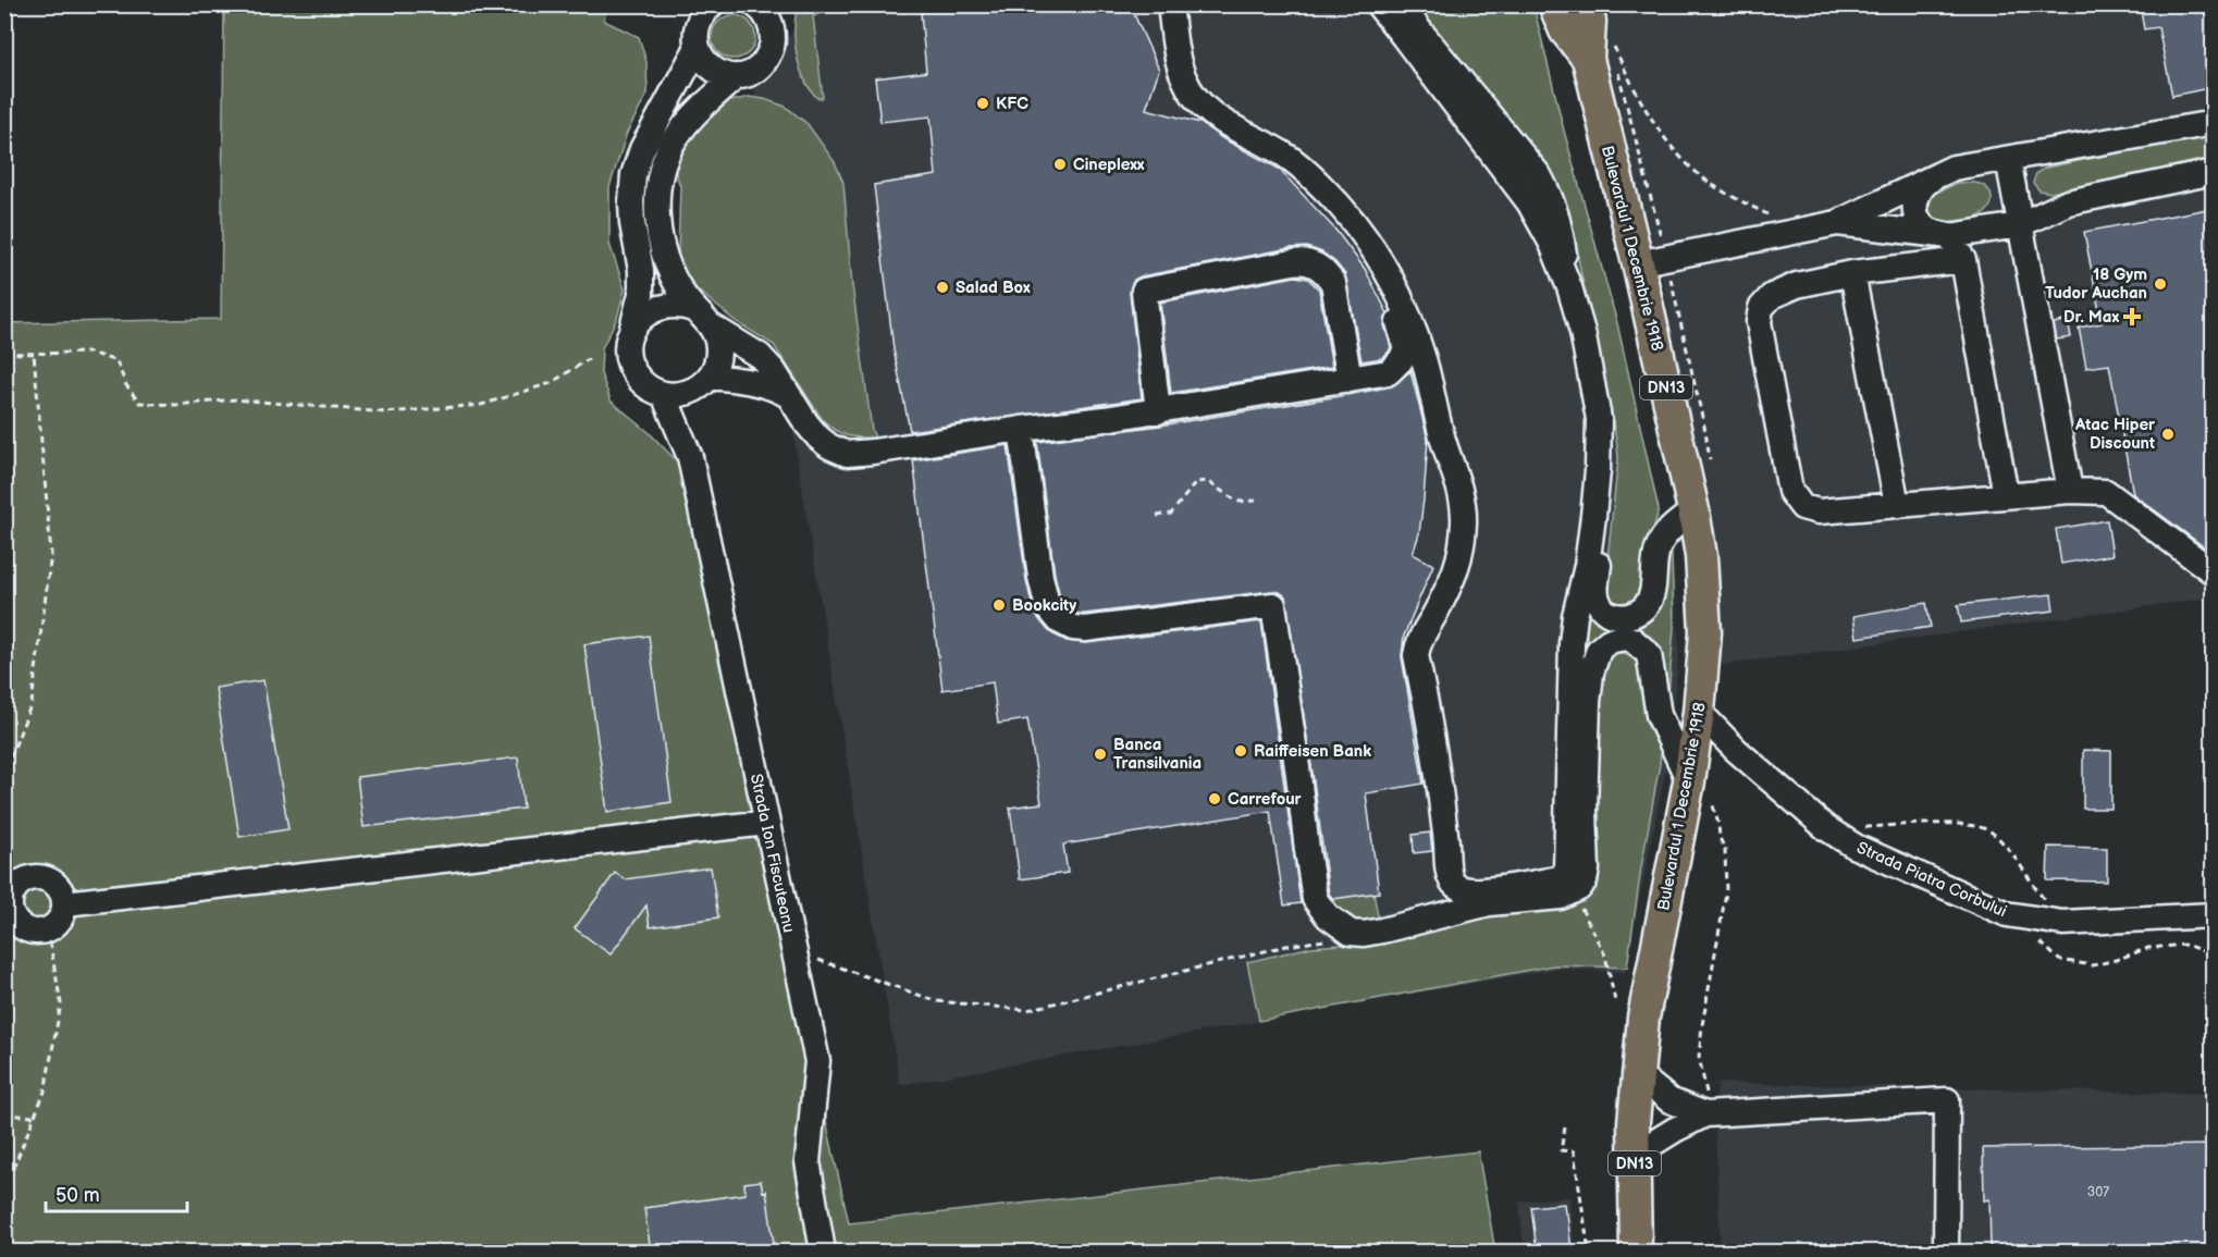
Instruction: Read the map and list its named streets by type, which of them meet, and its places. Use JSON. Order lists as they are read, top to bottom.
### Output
{
  "streets": {
    "main road": ["Bulevardul 1 Decembrie 1918", "DN13"],
    "street": ["Strada Ion Fiscuteanu", "Strada Piatra Corbului"]
  },
  "crossings": [
    ["Bulevardul 1 Decembrie 1918", "Strada Piatra Corbului"]
  ],
  "places": {
    "other": [
      "KFC",
      "Cineplexx",
      "18 Gym Tudor Auchan",
      "Salad Box",
      "Atac Hiper Discount",
      "Bookcity",
      "Raiffeisen Bank",
      "Banca Transilvania",
      "Carrefour"
    ],
    "health": ["Dr. Max"]
  },
  "house_numbers": ["307"],
  "scale_bar": "50 m"
}
